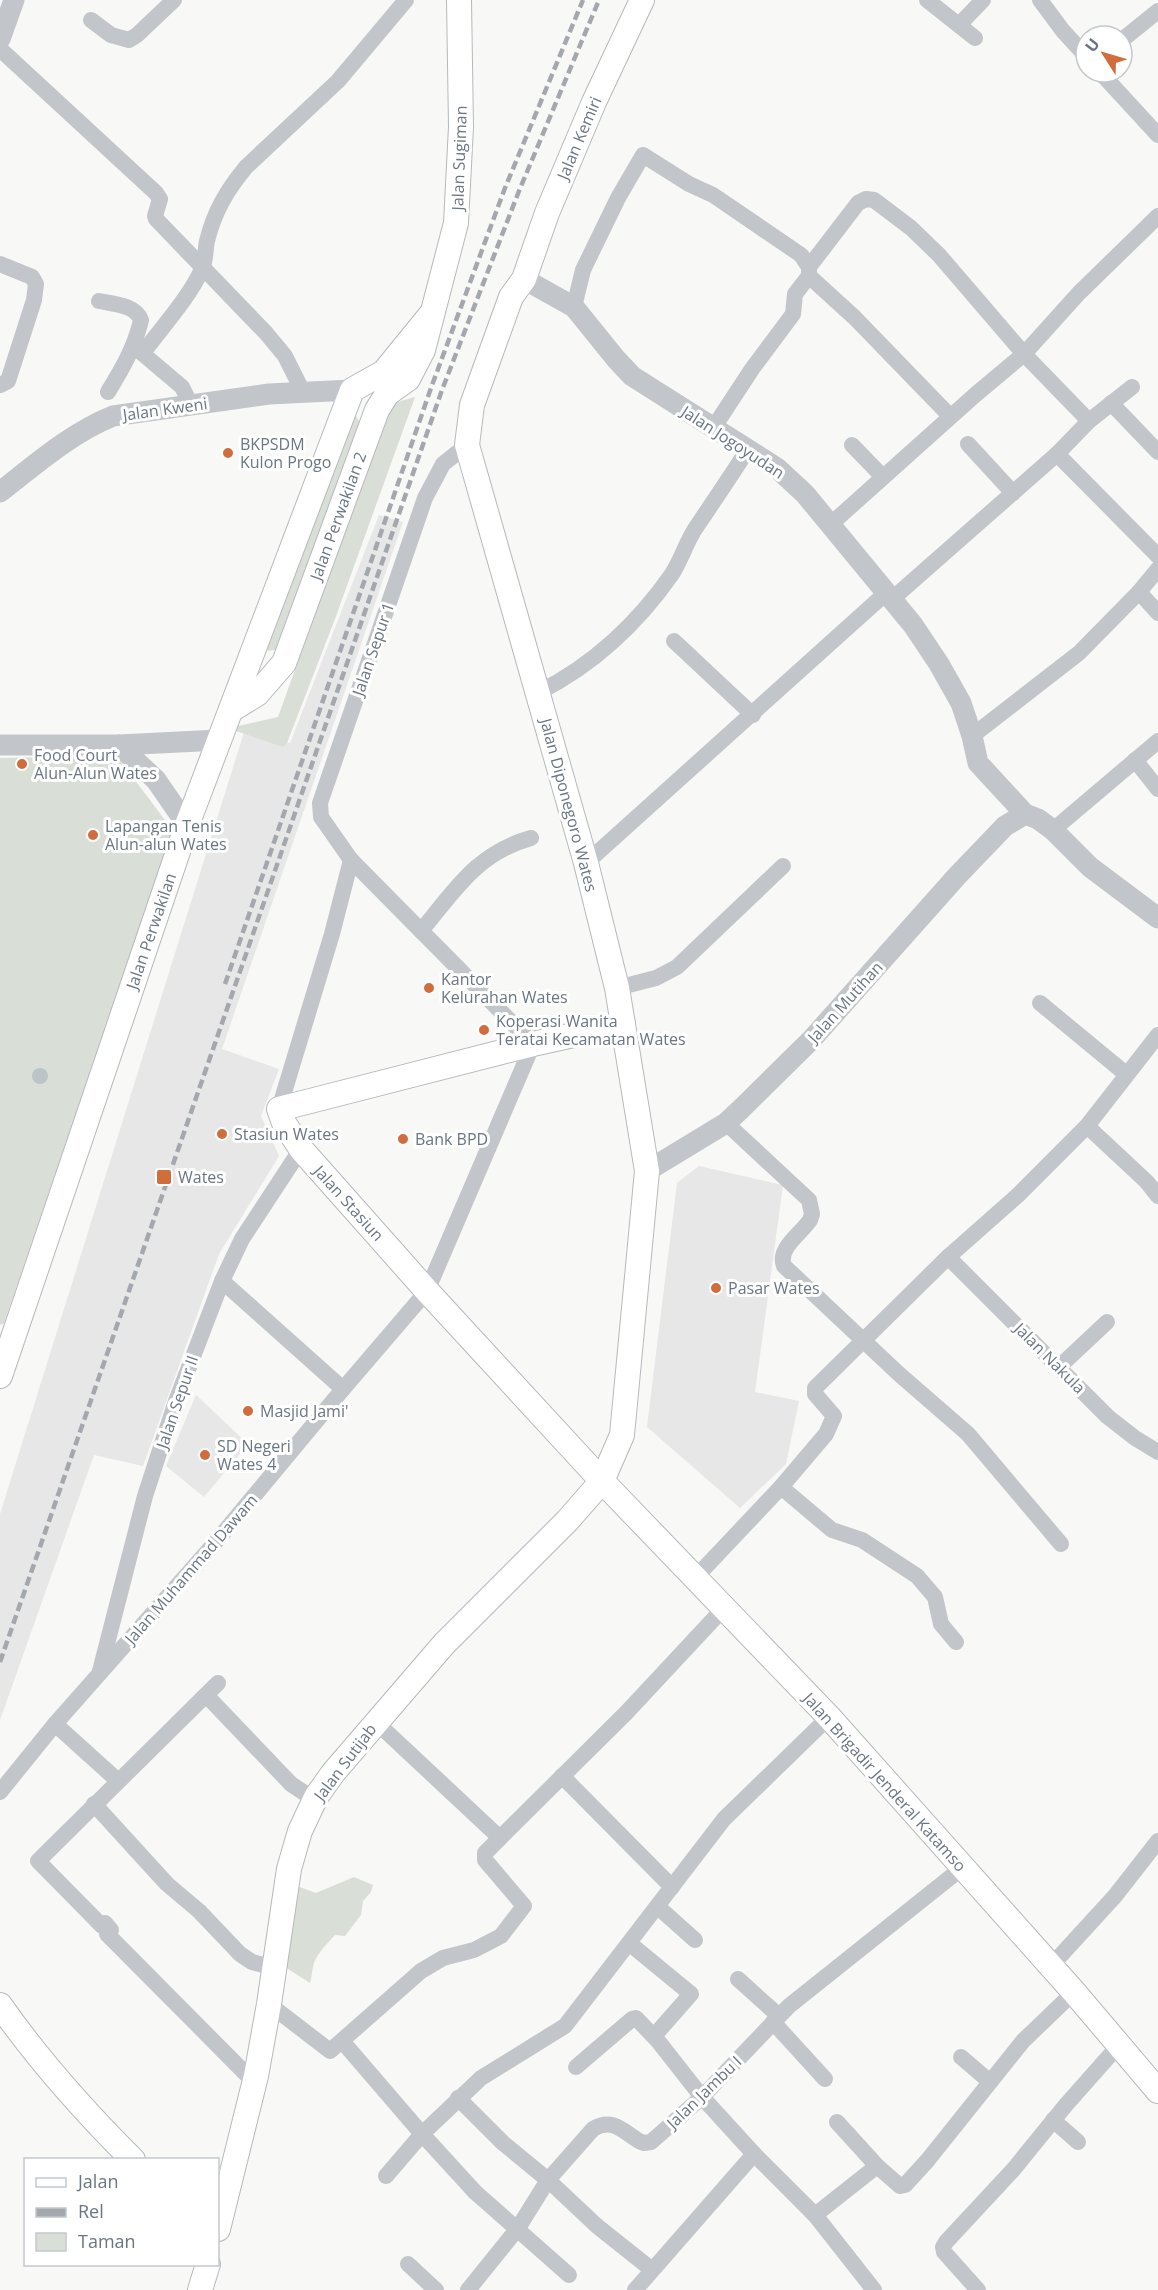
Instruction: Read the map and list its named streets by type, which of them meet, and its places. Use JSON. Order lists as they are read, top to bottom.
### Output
{
  "streets": {
    "main road": [
      "Jalan Kemiri",
      "Jalan Sugiman",
      "Jalan Perwakilan 2",
      "Jalan Diponegoro Wates",
      "Jalan Perwakilan",
      "Jalan Stasiun",
      "Jalan Sutijab",
      "Jalan Brigadir Jenderal Katamso"
    ],
    "street": [
      "Jalan Kweni",
      "Jalan Jogoyudan",
      "Jalan Sepur 1",
      "Jalan Mutihan",
      "Jalan Nakula",
      "Jalan Sepur II",
      "Jalan Muhammad Dawam",
      "Jalan Jambu I"
    ]
  },
  "crossings": [
    ["Jalan Kemiri", "Jalan Jogoyudan"],
    ["Jalan Sugiman", "Jalan Perwakilan 2"],
    ["Jalan Kweni", "Jalan Perwakilan"],
    ["Jalan Jogoyudan", "Jalan Mutihan"],
    ["Jalan Perwakilan 2", "Jalan Perwakilan"],
    ["Jalan Sepur 1", "Jalan Diponegoro Wates"],
    ["Jalan Sepur 1", "Jalan Muhammad Dawam"],
    ["Jalan Diponegoro Wates", "Jalan Mutihan"],
    ["Jalan Diponegoro Wates", "Jalan Sutijab"],
    ["Jalan Mutihan", "Jalan Sutijab"],
    ["Jalan Stasiun", "Jalan Sepur II"],
    ["Jalan Stasiun", "Jalan Muhammad Dawam"],
    ["Jalan Stasiun", "Jalan Sutijab"],
    ["Jalan Stasiun", "Jalan Brigadir Jenderal Katamso"],
    ["Jalan Sepur II", "Jalan Muhammad Dawam"],
    ["Jalan Sutijab", "Jalan Brigadir Jenderal Katamso"],
    ["Jalan Brigadir Jenderal Katamso", "Jalan Jambu I"]
  ],
  "places": {
    "other": [
      "BKPSDM Kulon Progo",
      "Food Court Alun-Alun Wates",
      "Lapangan Tenis Alun-alun Wates",
      "Kantor Kelurahan Wates",
      "Koperasi Wanita Teratai Kecamatan Wates",
      "Stasiun Wates",
      "Bank BPD",
      "Pasar Wates",
      "Masjid Jami'",
      "SD Negeri Wates 4"
    ],
    "transit": ["Wates"]
  },
  "legend": ["Jalan", "Rel", "Taman"],
  "north": "top left"
}
